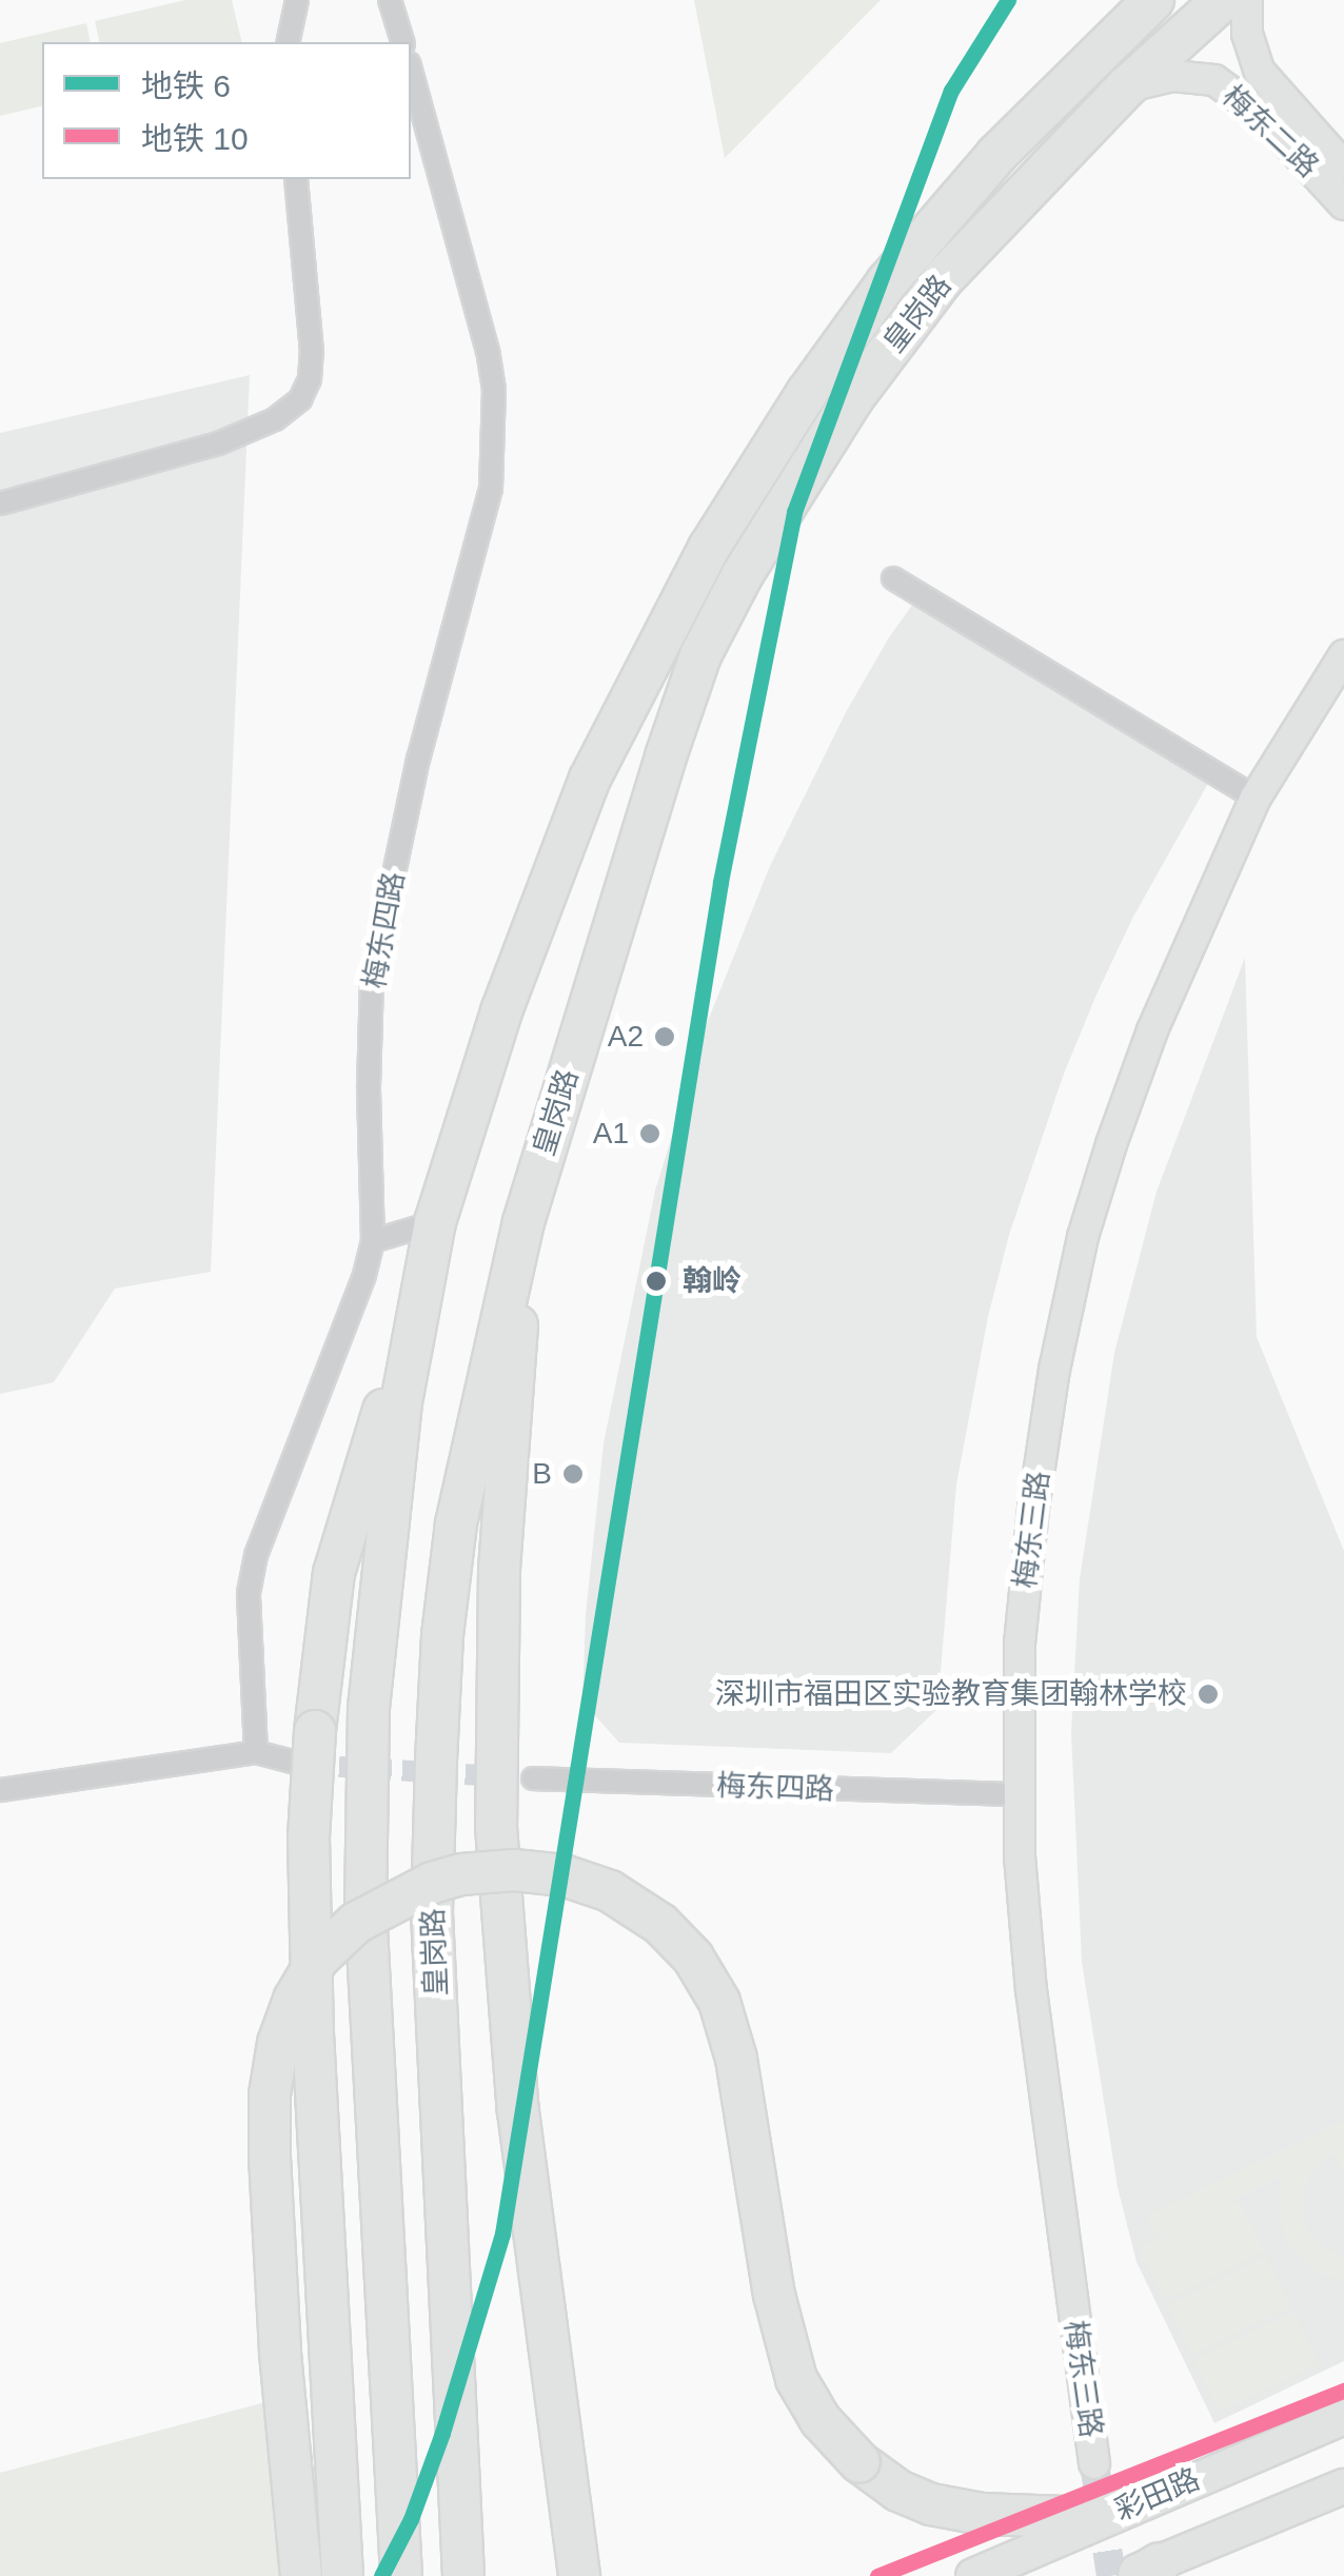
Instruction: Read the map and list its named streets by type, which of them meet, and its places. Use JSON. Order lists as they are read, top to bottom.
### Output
{
  "streets": {
    "highway": ["皇岗路"],
    "main road": ["彩田路"],
    "street": ["梅东二路", "梅东四路", "梅东三路"]
  },
  "crossings": [
    ["梅东二路", "皇岗路"],
    ["梅东四路", "梅东三路"]
  ],
  "places": [
    "A2",
    "A1",
    "翰岭",
    "B",
    "深圳市福田区实验教育集团翰林学校"
  ],
  "lines": ["metro line 6", "metro line 10"],
  "legend": ["地铁 6", "地铁 10"]
}
